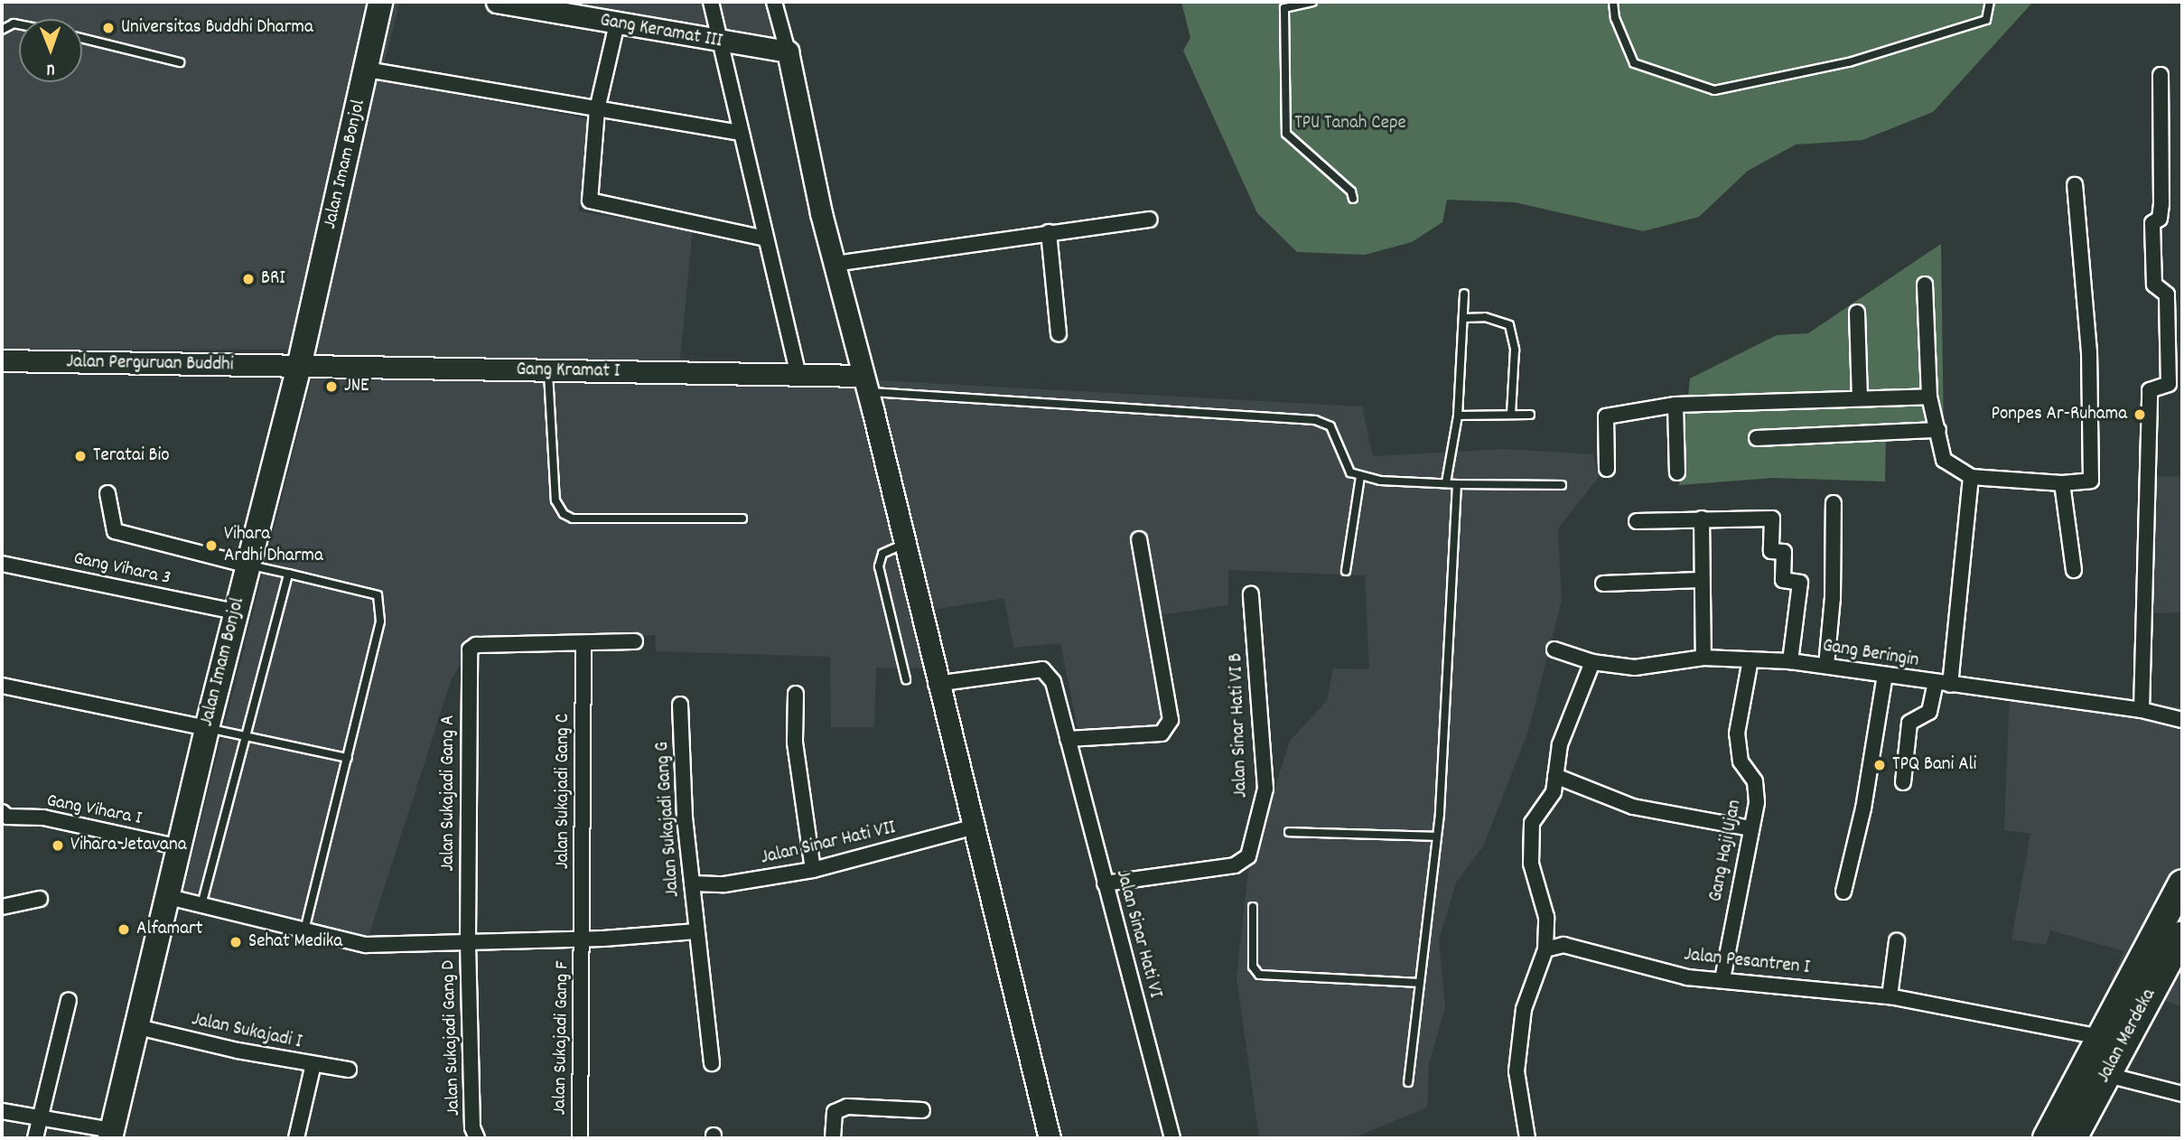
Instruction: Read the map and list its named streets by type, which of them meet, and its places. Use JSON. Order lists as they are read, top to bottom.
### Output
{
  "streets": {
    "highway": ["Jalan Merdeka"],
    "main road": ["Jalan Imam Bonjol"],
    "street": [
      "Gang Keramat III",
      "Jalan Perguruan Buddhi",
      "Gang Kramat I",
      "Gang Vihara 3",
      "Gang Beringin",
      "Jalan Sinar Hati VI B",
      "Jalan Sukajadi Gang C",
      "Jalan Sukajadi Gang A",
      "Gang Vihara I",
      "Jalan Sukajadi Gang G",
      "Jalan Sinar Hati VII",
      "Gang Haji Ujan",
      "Jalan Sinar Hati VI",
      "Jalan Pesantren I",
      "Jalan Sukajadi I",
      "Jalan Sukajadi Gang D",
      "Jalan Sukajadi Gang F"
    ]
  },
  "crossings": [
    ["Jalan Imam Bonjol", "Jalan Perguruan Buddhi"],
    ["Jalan Imam Bonjol", "Gang Kramat I"],
    ["Jalan Imam Bonjol", "Gang Vihara 3"],
    ["Jalan Imam Bonjol", "Gang Vihara I"],
    ["Jalan Imam Bonjol", "Jalan Sukajadi I"],
    ["Jalan Perguruan Buddhi", "Gang Kramat I"],
    ["Gang Beringin", "Gang Haji Ujan"],
    ["Jalan Sinar Hati VI B", "Jalan Sinar Hati VI"],
    ["Jalan Sukajadi Gang C", "Jalan Sukajadi Gang A"],
    ["Jalan Sukajadi Gang C", "Jalan Sukajadi Gang F"],
    ["Jalan Sukajadi Gang A", "Jalan Sukajadi Gang D"],
    ["Jalan Sukajadi Gang G", "Jalan Sinar Hati VII"],
    ["Gang Haji Ujan", "Jalan Pesantren I"]
  ],
  "parks": ["TPU Tanah Cepe"],
  "places": [
    "Universitas Buddhi Dharma",
    "BRI",
    "JNE",
    "Ponpes Ar-Ruhama",
    "Teratai Bio",
    "Vihara Ardhi Dharma",
    "TPQ Bani Ali",
    "Vihara Jetavana",
    "Alfamart",
    "Sehat Medika"
  ],
  "north": "bottom"
}
